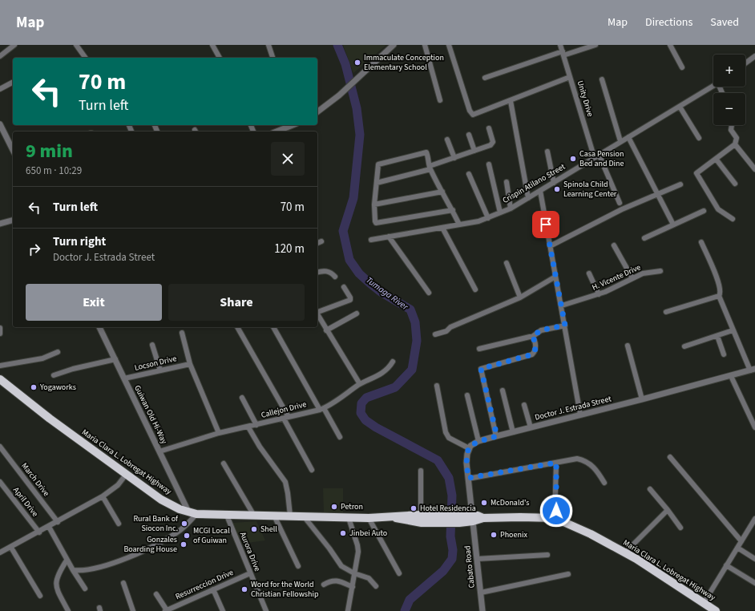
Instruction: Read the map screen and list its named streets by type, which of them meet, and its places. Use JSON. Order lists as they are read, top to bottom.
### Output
{
  "streets": {
    "highway": ["Maria Clara L. Lobregat Highway"],
    "street": [
      "Unity Drive",
      "Crispin Atilano Street",
      "H. Vicente Drive",
      "Locson Drive",
      "Doctor J. Estrada Street",
      "Callejon Drive",
      "Guiwan Old Hi-Way",
      "March Drive",
      "April Drive",
      "Aurora Drive",
      "Cabato Road",
      "Resurreccion Drive"
    ]
  },
  "crossings": [
    ["Unity Drive", "Crispin Atilano Street"],
    ["Locson Drive", "Guiwan Old Hi-Way"],
    ["Callejon Drive", "Guiwan Old Hi-Way"],
    ["Guiwan Old Hi-Way", "Maria Clara L. Lobregat Highway"],
    ["Maria Clara L. Lobregat Highway", "Aurora Drive"],
    ["Maria Clara L. Lobregat Highway", "Cabato Road"],
    ["Aurora Drive", "Resurreccion Drive"]
  ],
  "water": ["Tumaga River"],
  "places": [
    "Immaculate Conception Elementary School",
    "Casa Pension Bed and Dine",
    "Spinola Child Learning Center",
    "Yogaworks",
    "McDonald's",
    "Petron",
    "Hotel Residencia",
    "Rural Bank of Siocon Inc.",
    "Shell",
    "Jinbei Auto",
    "Phoenix",
    "MCGI Local of Guiwan",
    "Gonzales Boarding House",
    "Word for the World Christian Fellowship"
  ],
  "page": {
    "header": "Map",
    "nav": ["Map", "Directions", "Saved"],
    "map_buttons": ["+", "−"],
    "turn": ["70 m", "Turn left"],
    "heading": ["9 min", "650 m · 10:29"],
    "list": [
      {
        "name": "Turn left",
        "value": "70 m"
      },
      {
        "name": "Turn right",
        "note": "Doctor J. Estrada Street",
        "value": "120 m"
      }
    ],
    "buttons": ["Exit", "Share"]
  }
}
